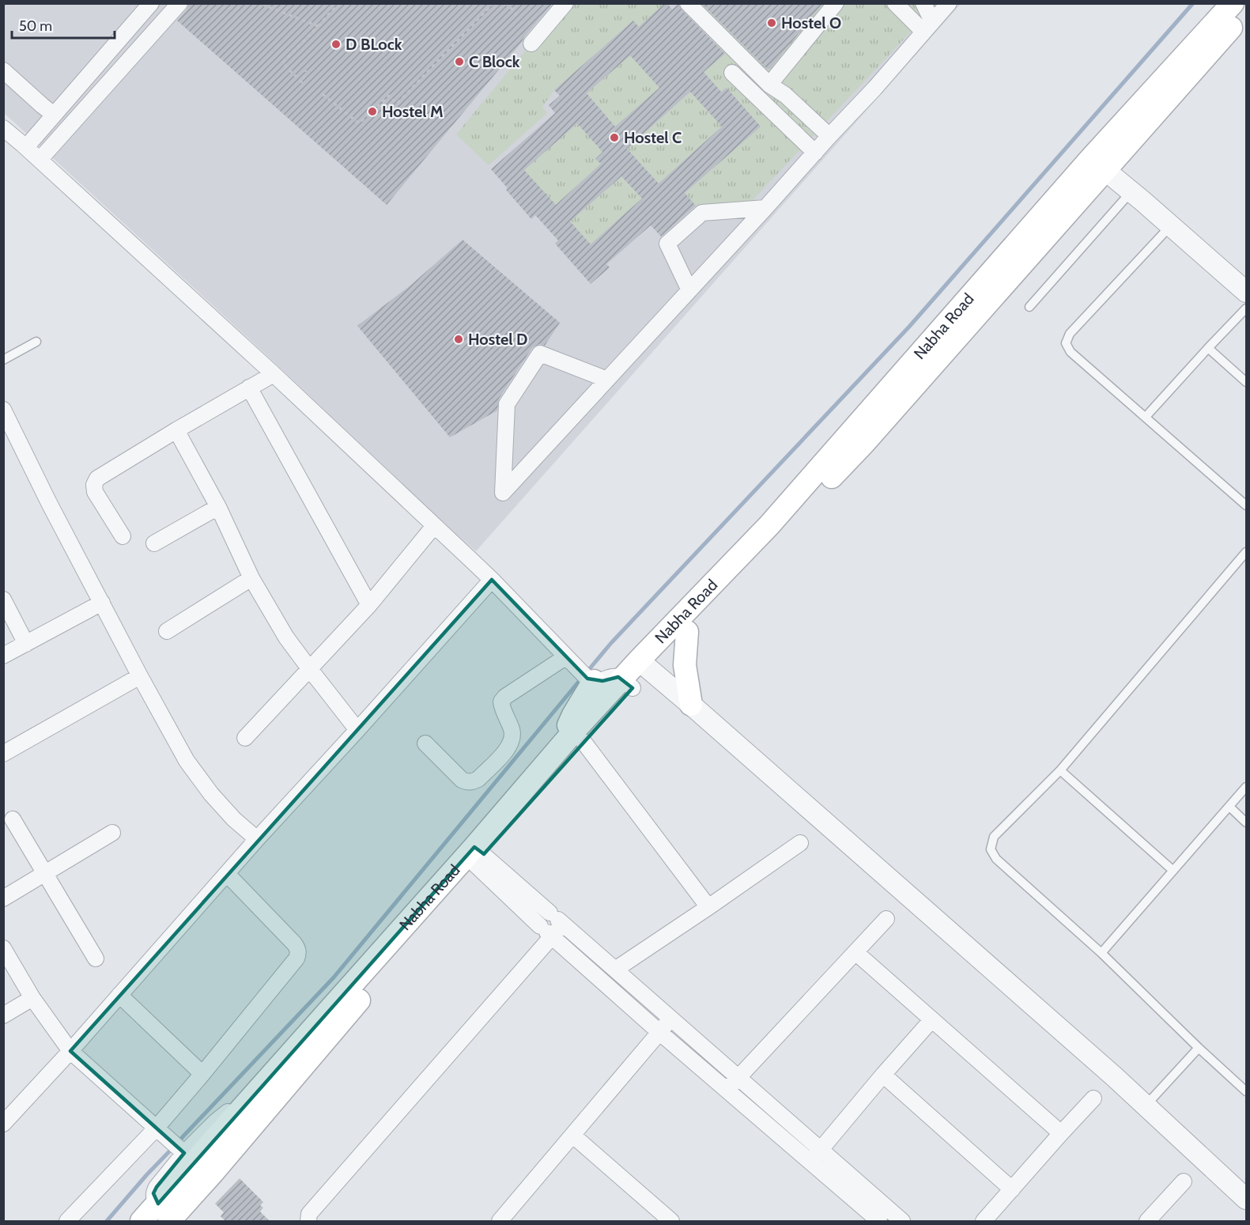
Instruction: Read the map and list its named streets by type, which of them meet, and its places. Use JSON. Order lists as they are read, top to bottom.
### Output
{
  "streets": {
    "main road": ["Nabha Road"]
  },
  "places": [
    "Hostel O",
    "D BLock",
    "C Block",
    "Hostel M",
    "Hostel C",
    "Hostel D"
  ],
  "scale_bar": "50 m"
}
